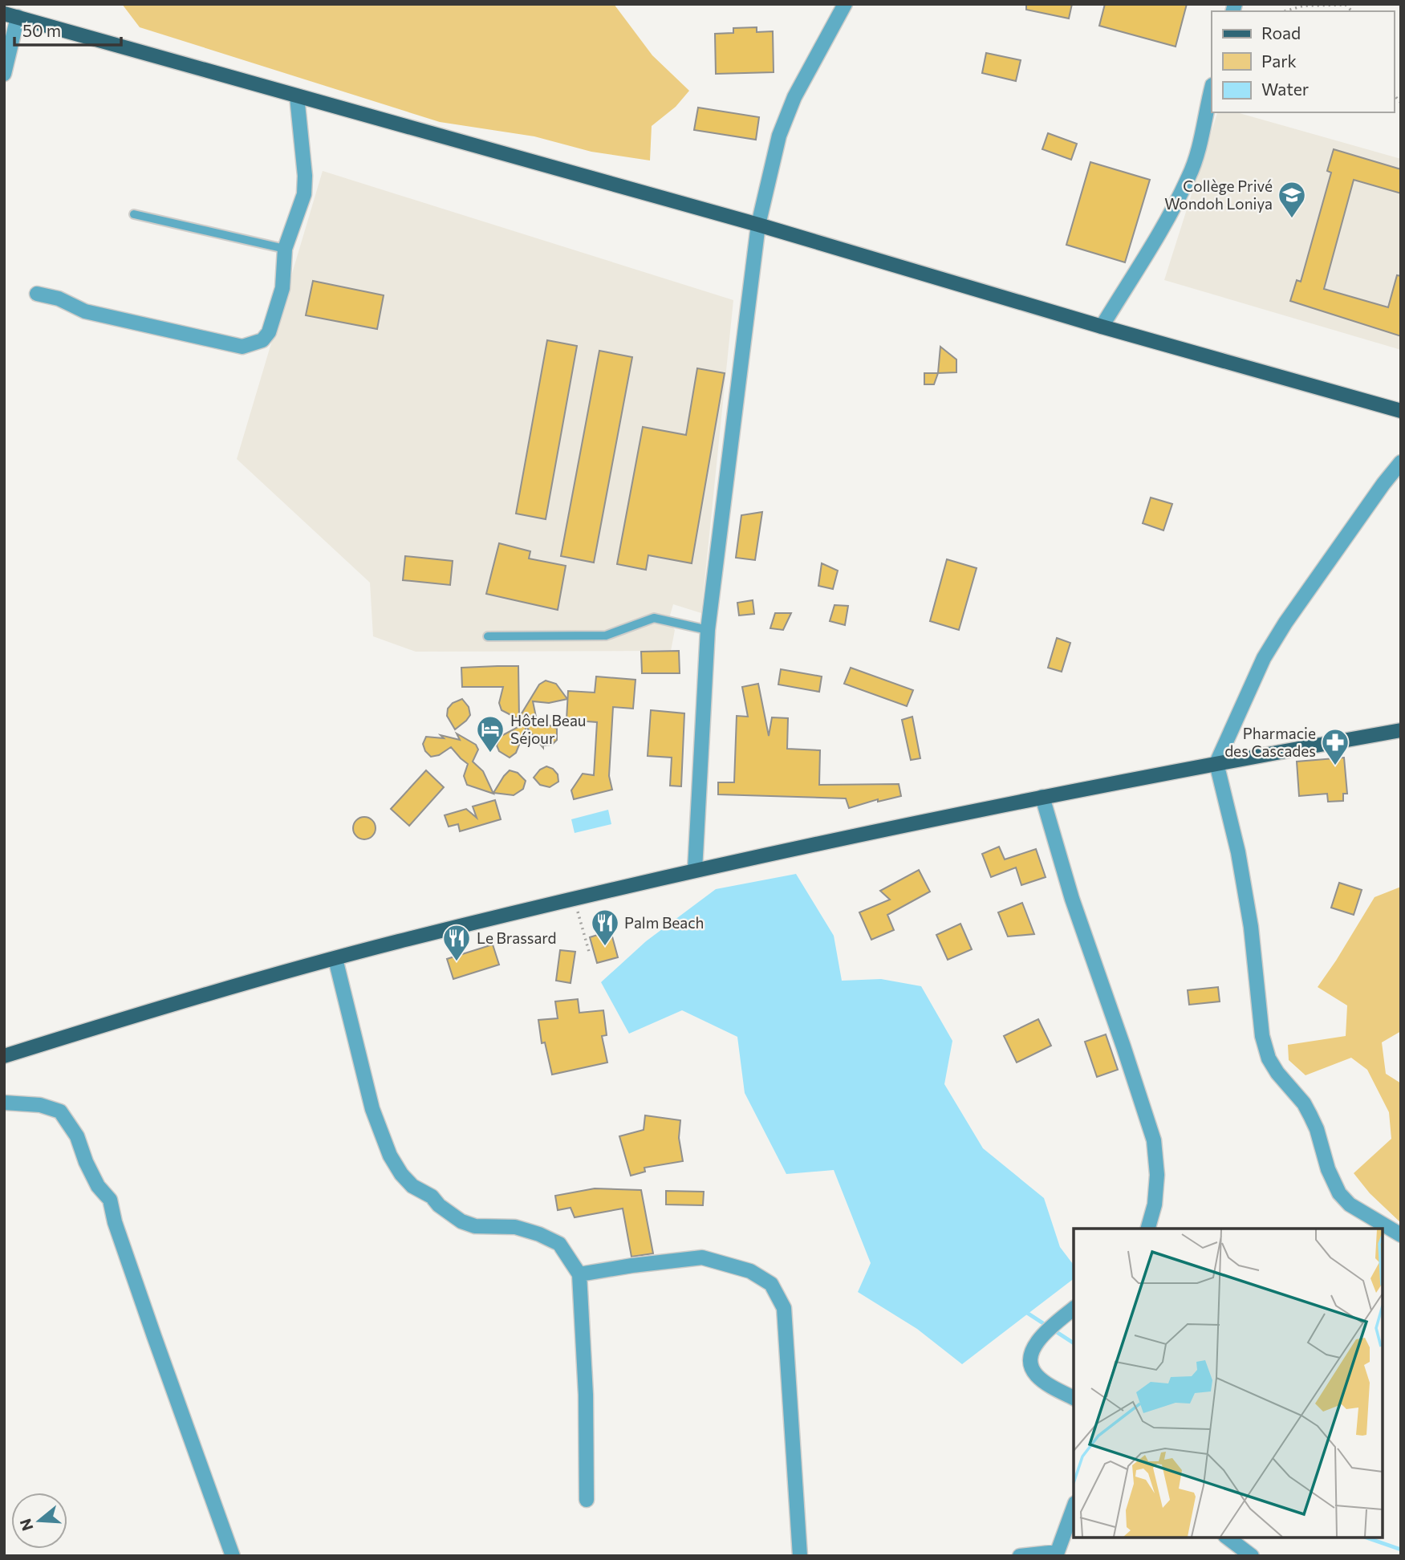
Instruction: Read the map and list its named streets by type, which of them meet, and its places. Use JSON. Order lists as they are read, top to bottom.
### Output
{
  "places": {
    "school or university": ["Collège Privé Wondoh Loniya"],
    "hotel": ["Hôtel Beau Séjour"],
    "pharmacy": ["Pharmacie des Cascades"],
    "restaurant": ["Palm Beach", "Le Brassard"]
  },
  "legend": ["Road", "Park", "Water"],
  "scale_bar": "50 m",
  "north": "left"
}
